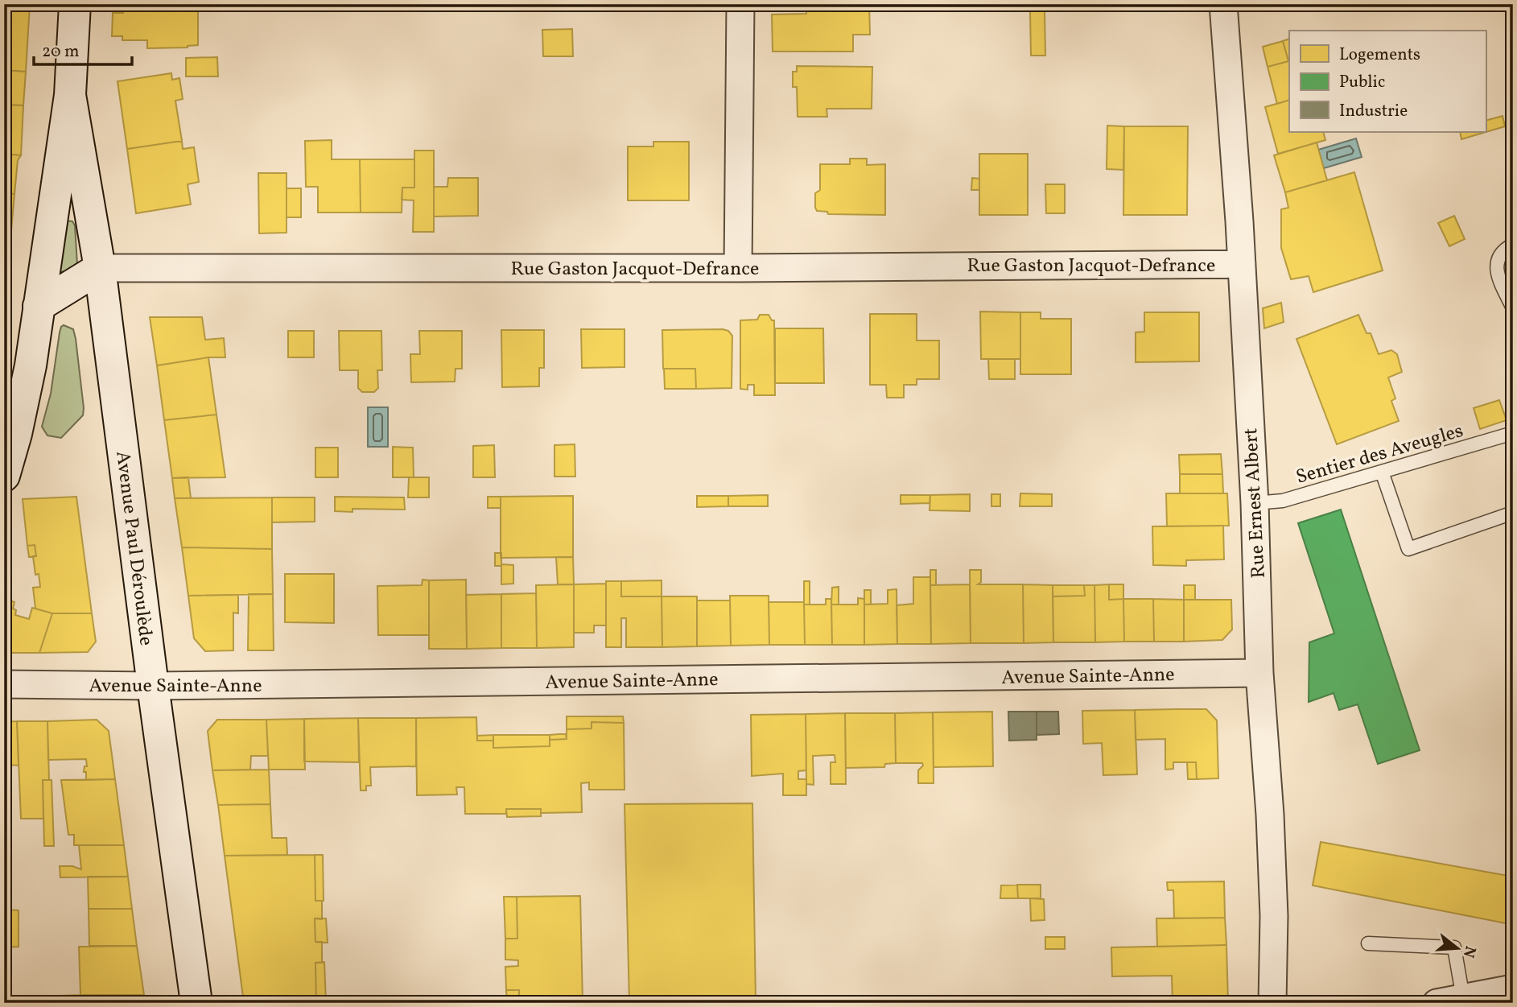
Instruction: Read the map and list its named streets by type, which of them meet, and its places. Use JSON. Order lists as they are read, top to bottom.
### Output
{
  "streets": {
    "main road": ["Avenue Paul Déroulède"],
    "street": ["Rue Gaston Jacquot-Defrance", "Rue Ernest Albert", "Avenue Sainte-Anne"],
    "lane": ["Sentier des Aveugles"]
  },
  "crossings": [
    ["Rue Gaston Jacquot-Defrance", "Rue Ernest Albert"],
    ["Rue Gaston Jacquot-Defrance", "Avenue Paul Déroulède"],
    ["Sentier des Aveugles", "Rue Ernest Albert"],
    ["Rue Ernest Albert", "Avenue Sainte-Anne"],
    ["Avenue Paul Déroulède", "Avenue Sainte-Anne"]
  ],
  "legend": ["Logements", "Public", "Industrie"],
  "scale_bar": "20 m",
  "north": "right"
}
